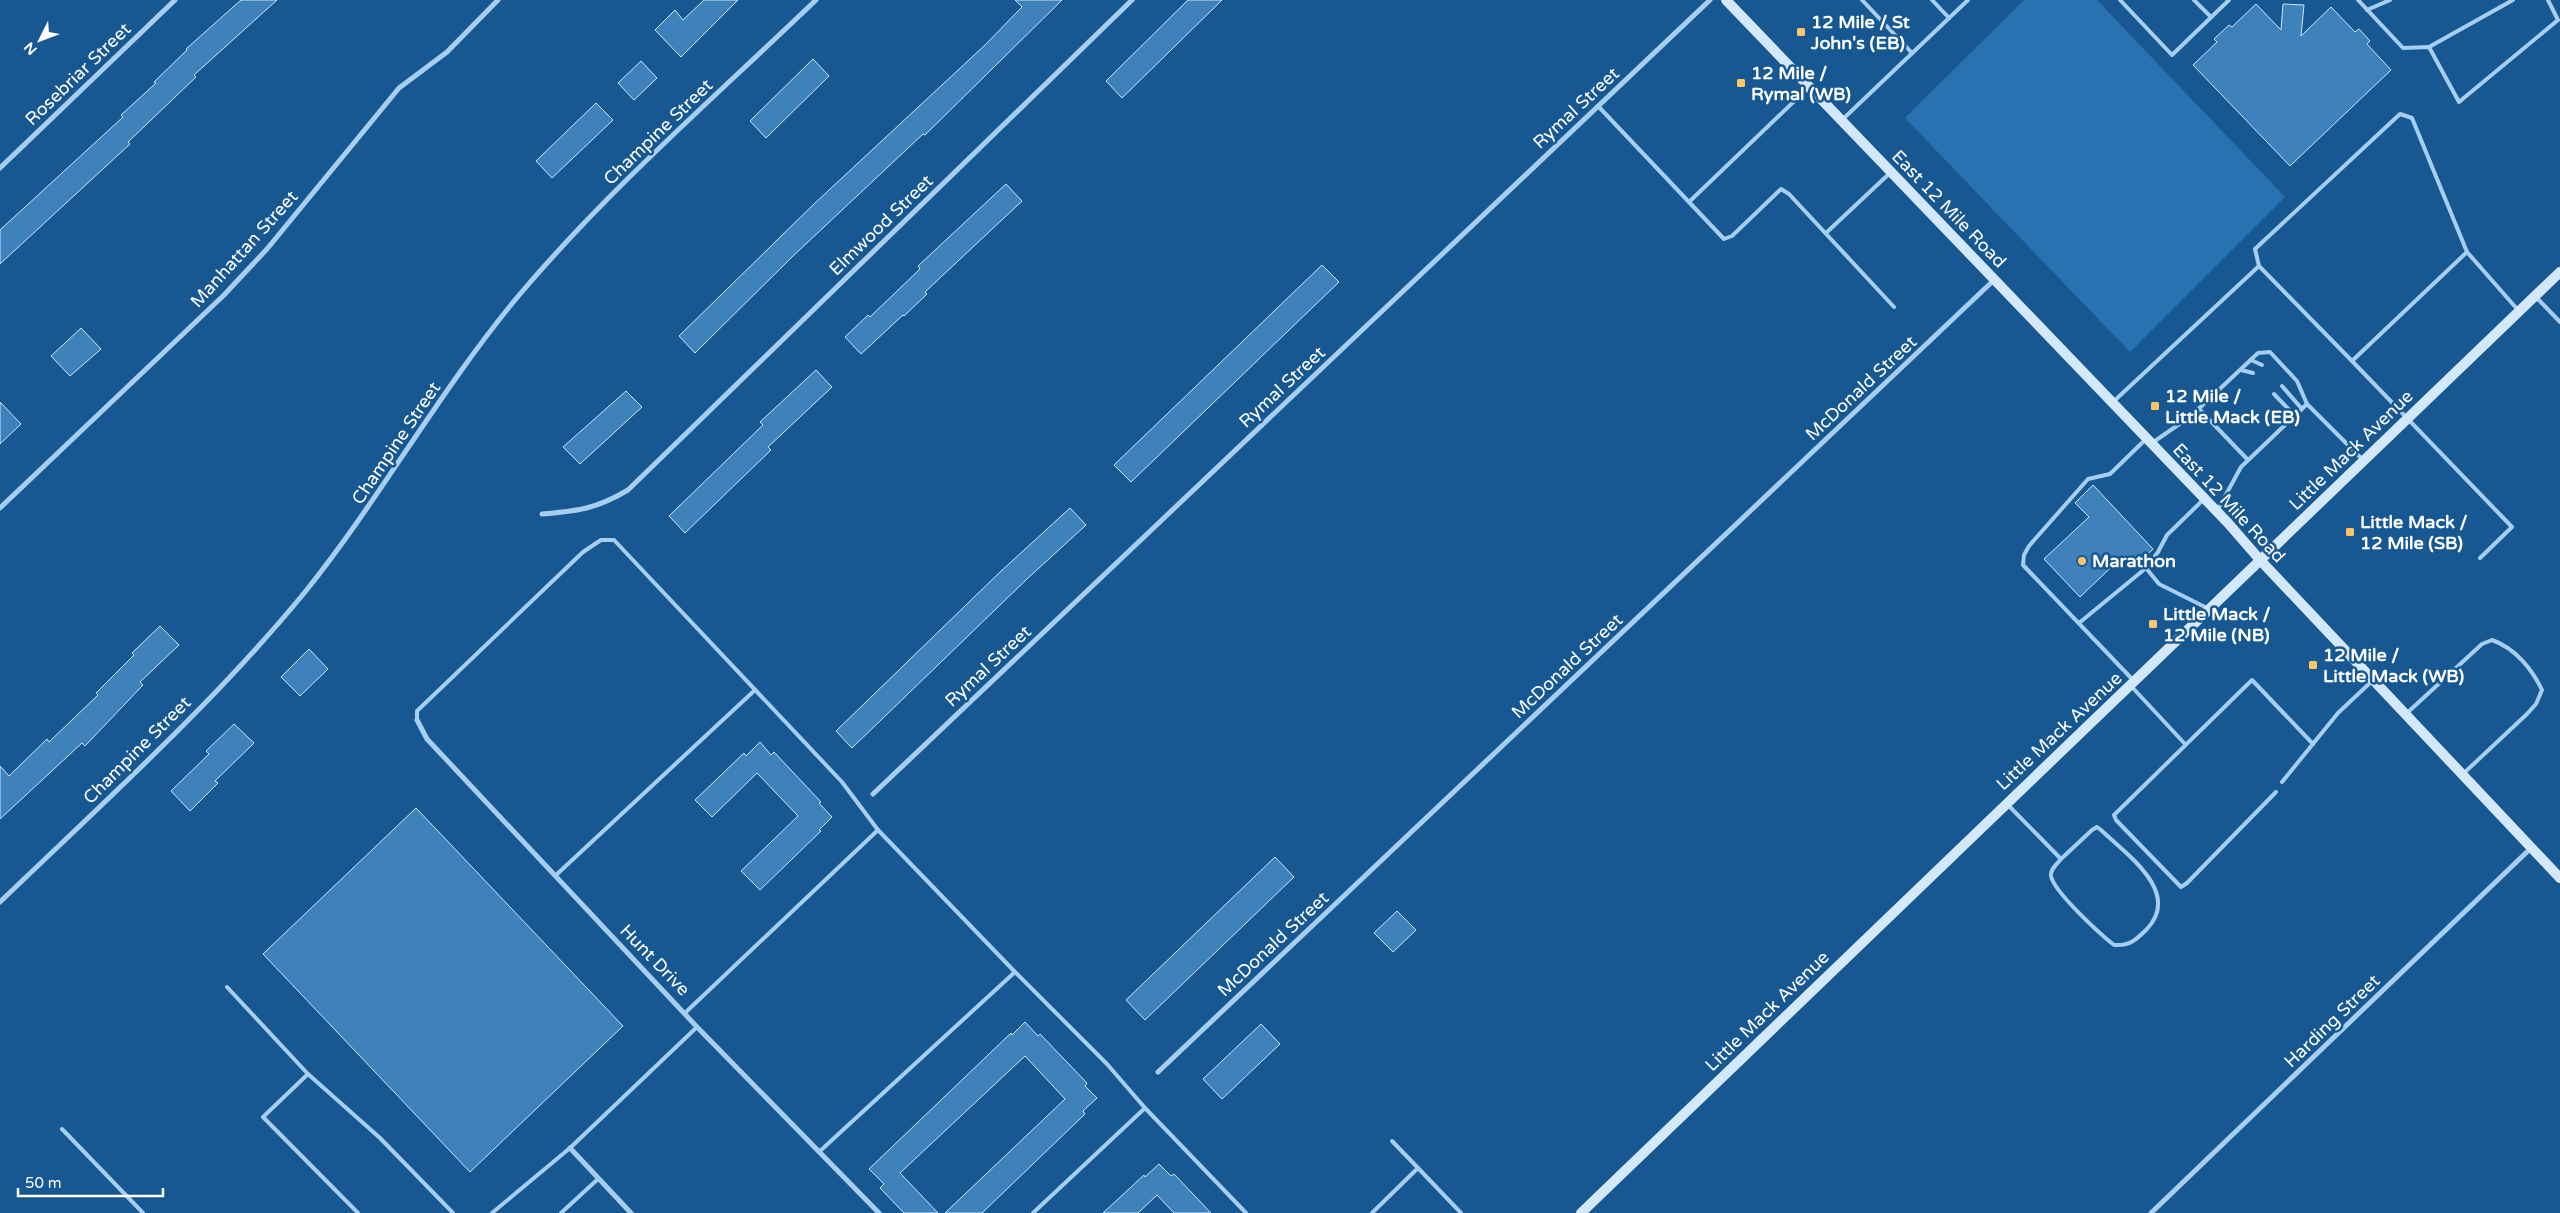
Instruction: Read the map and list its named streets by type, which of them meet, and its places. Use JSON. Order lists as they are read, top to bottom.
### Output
{
  "streets": {
    "main road": ["East 12 Mile Road", "Little Mack Avenue"],
    "street": [
      "Rosebriar Street",
      "Rymal Street",
      "Champine Street",
      "Elmwood Street",
      "Manhattan Street",
      "McDonald Street",
      "Hunt Drive",
      "Harding Street"
    ]
  },
  "crossings": [
    ["East 12 Mile Road", "McDonald Street"],
    ["East 12 Mile Road", "Little Mack Avenue"],
    ["East 12 Mile Road", "Harding Street"]
  ],
  "places": {
    "transit": [
      "12 Mile / St John's (EB)",
      "12 Mile / Rymal (WB)",
      "12 Mile / Little Mack (EB)",
      "Little Mack / 12 Mile (SB)",
      "Little Mack / 12 Mile (NB)",
      "12 Mile / Little Mack (WB)"
    ],
    "other": ["Marathon"]
  },
  "scale_bar": "50 m",
  "north": "bottom left"
}
